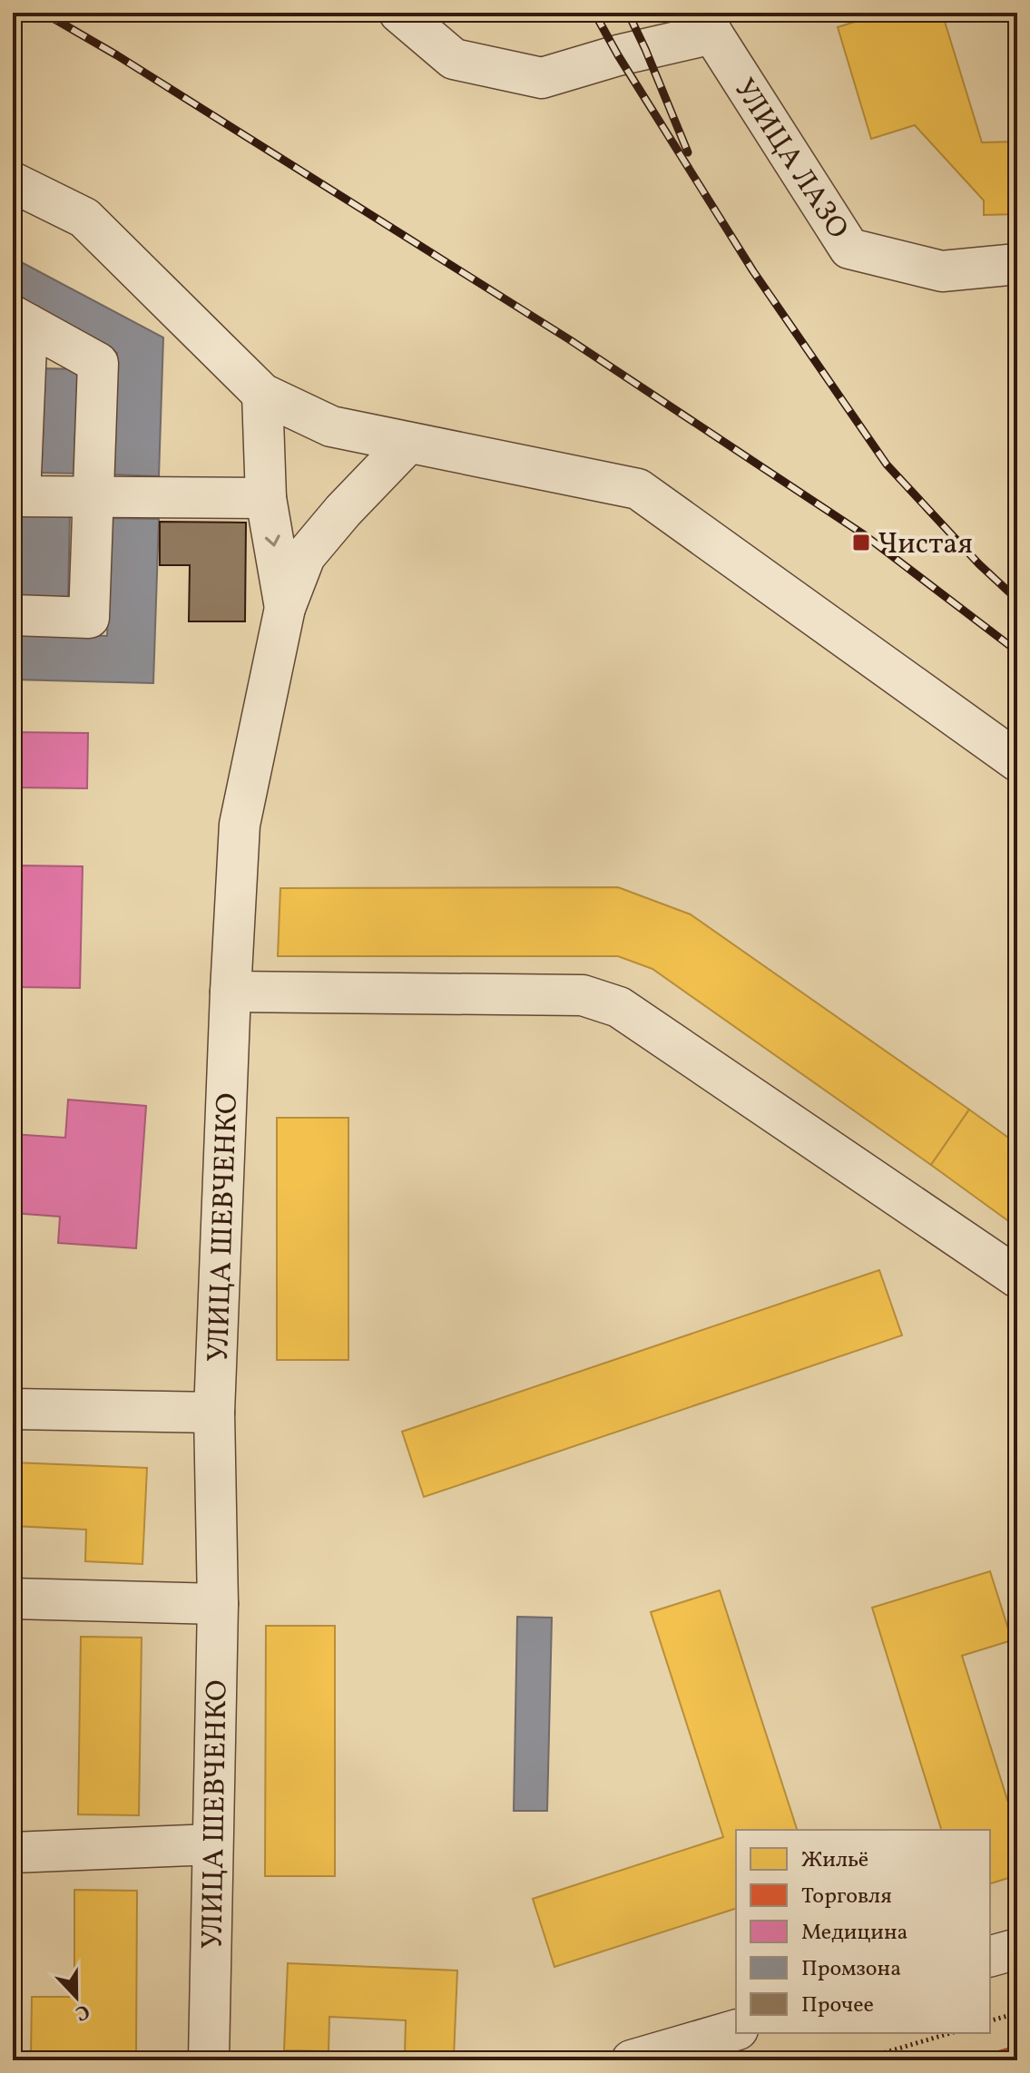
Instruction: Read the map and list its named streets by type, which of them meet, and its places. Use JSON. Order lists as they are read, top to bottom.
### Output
{
  "streets": {
    "street": ["УЛИЦА ЛАЗО", "УЛИЦА ШЕВЧЕНКО"]
  },
  "places": {
    "transit": ["Чистая"]
  },
  "legend": [
    "Жильё",
    "Торговля",
    "Медицина",
    "Промзона",
    "Прочее"
  ],
  "north": "bottom"
}
